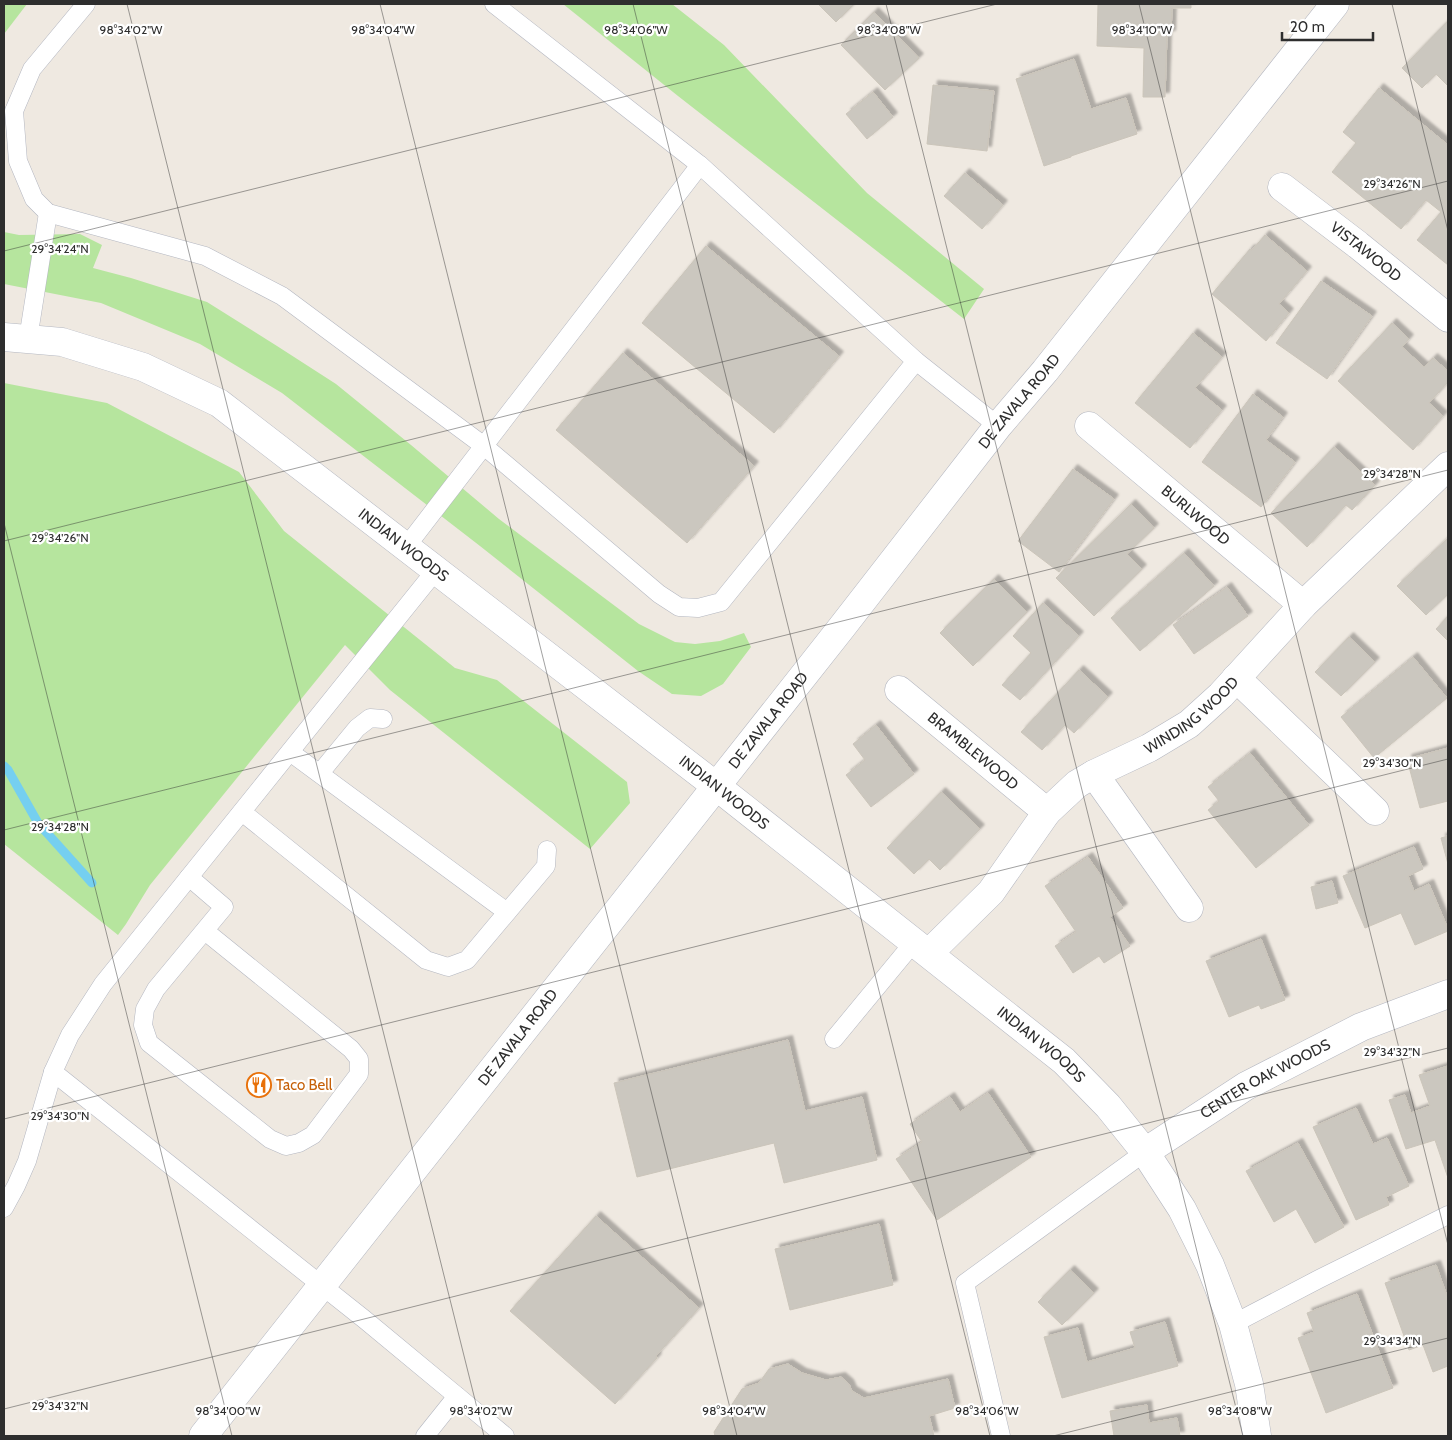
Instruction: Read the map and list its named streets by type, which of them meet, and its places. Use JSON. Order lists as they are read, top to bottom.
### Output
{
  "streets": {
    "street": [
      "VISTAWOOD",
      "DE ZAVALA ROAD",
      "BURLWOOD",
      "INDIAN WOODS",
      "WINDING WOOD",
      "BRAMBLEWOOD",
      "CENTER OAK WOODS"
    ]
  },
  "crossings": [
    ["DE ZAVALA ROAD", "INDIAN WOODS"],
    ["BURLWOOD", "WINDING WOOD"],
    ["INDIAN WOODS", "WINDING WOOD"],
    ["INDIAN WOODS", "CENTER OAK WOODS"],
    ["WINDING WOOD", "BRAMBLEWOOD"]
  ],
  "places": {
    "restaurant": ["Taco Bell"]
  },
  "scale_bar": "20 m",
  "coordinates": [
    "98°34'02\"W",
    "98°34'04\"W",
    "98°34'06\"W",
    "98°34'08\"W",
    "98°34'10\"W",
    "29°34'26\"N",
    "29°34'24\"N",
    "29°34'28\"N",
    "29°34'30\"N",
    "29°34'32\"N",
    "29°34'34\"N",
    "98°34'00\"W"
  ]
}
